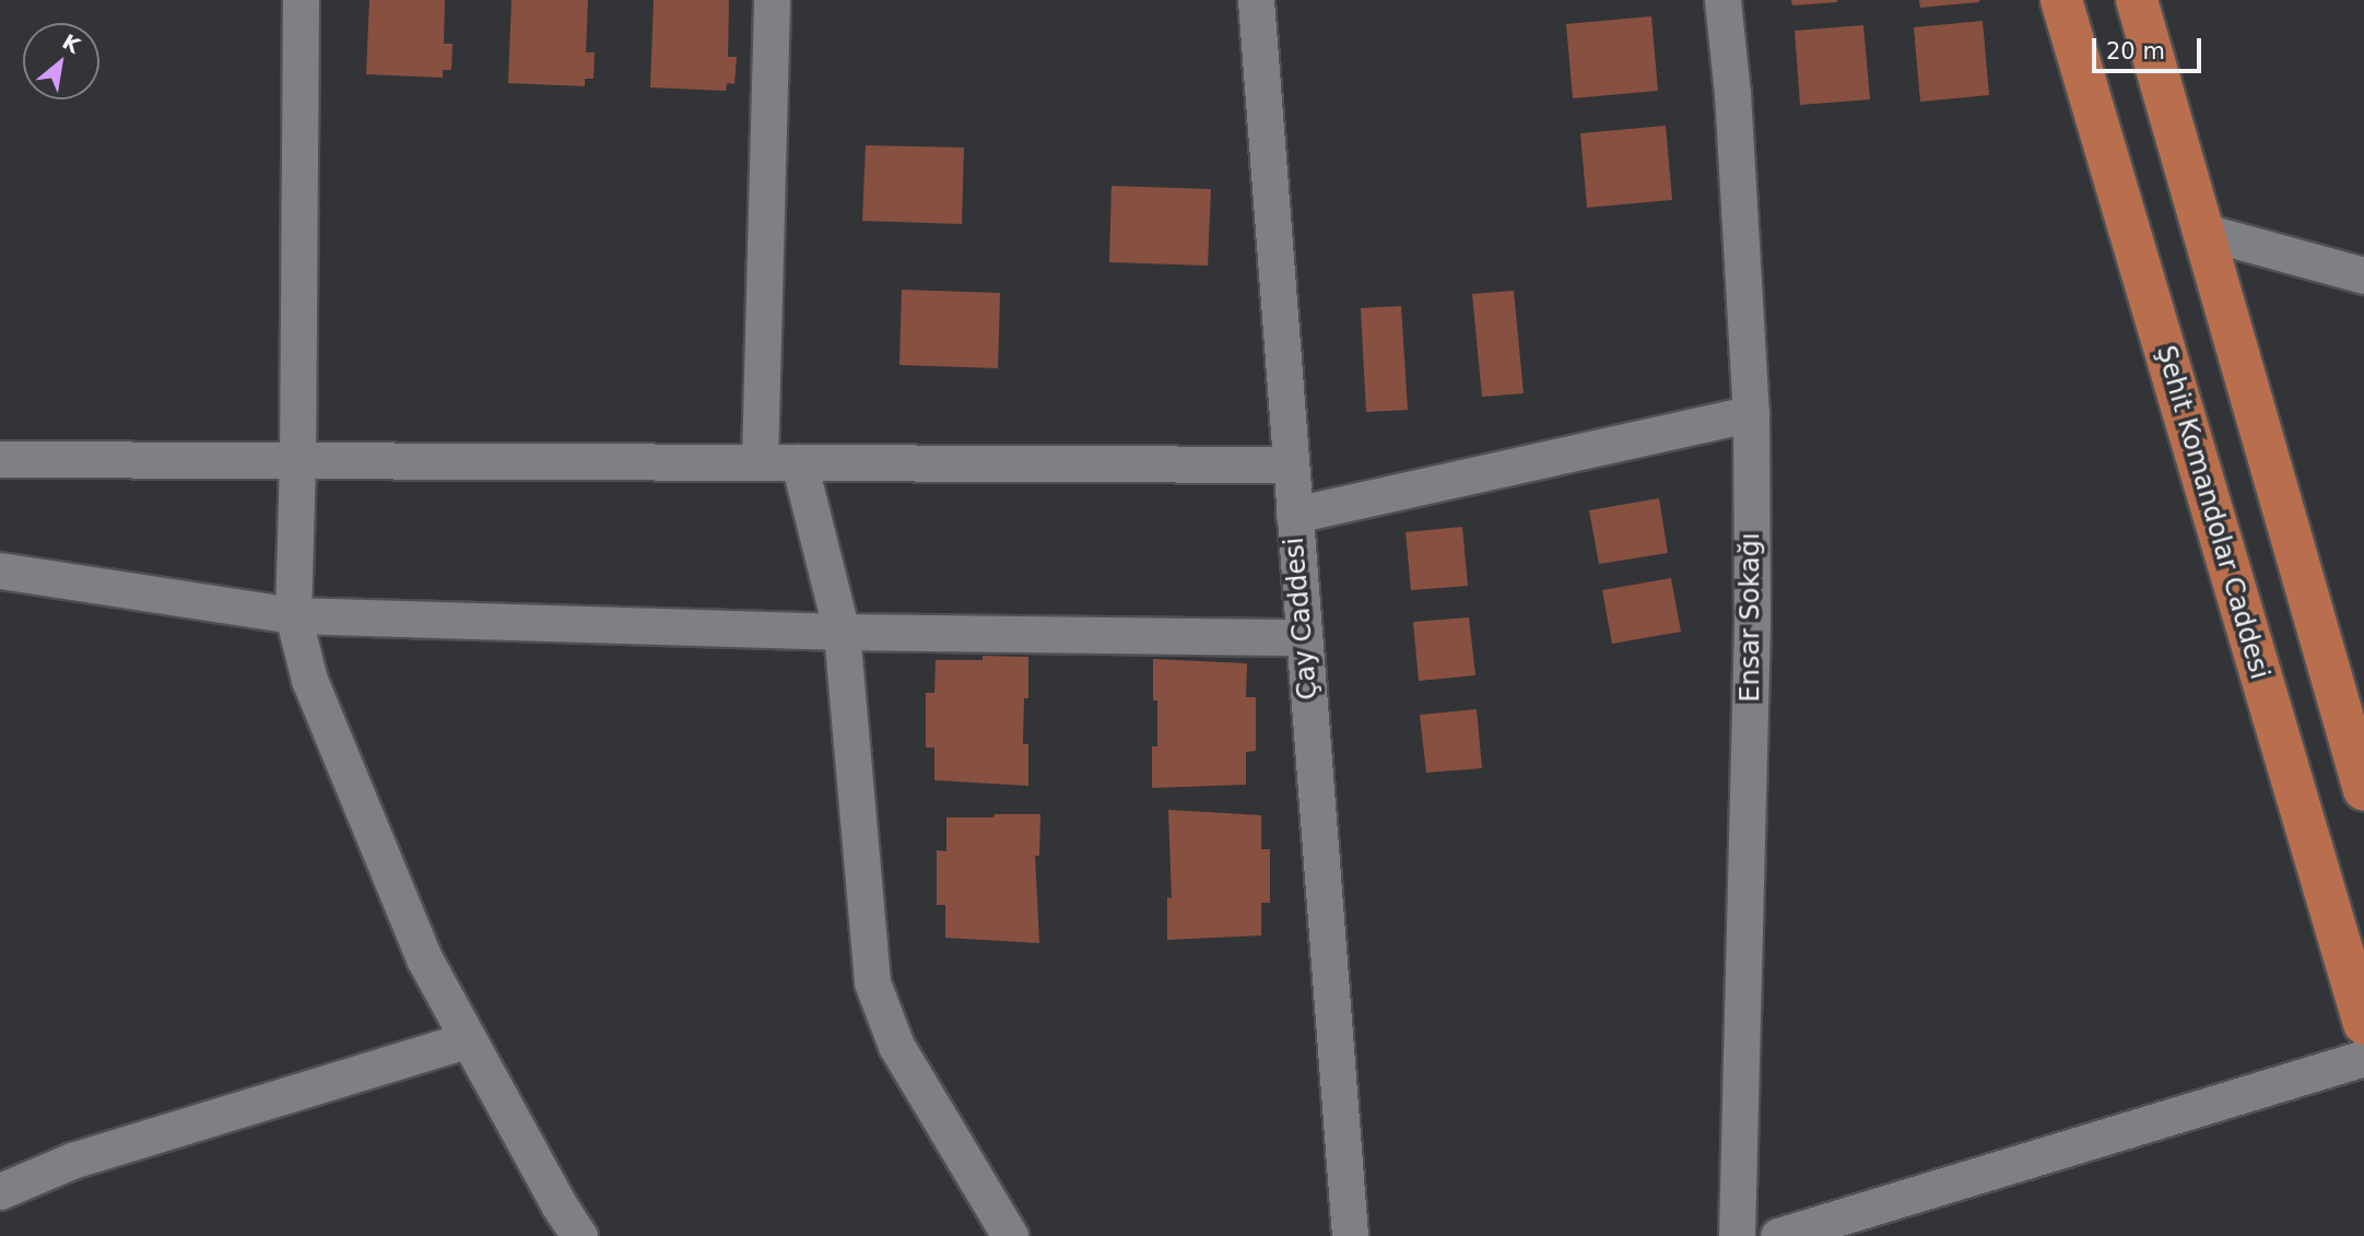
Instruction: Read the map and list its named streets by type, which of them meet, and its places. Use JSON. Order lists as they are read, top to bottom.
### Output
{
  "streets": {
    "main road": ["Şehit Komandolar Caddesi"],
    "street": ["Ensar Sokağı", "Çay Caddesi"]
  },
  "scale_bar": "20 m",
  "north": "top right"
}
